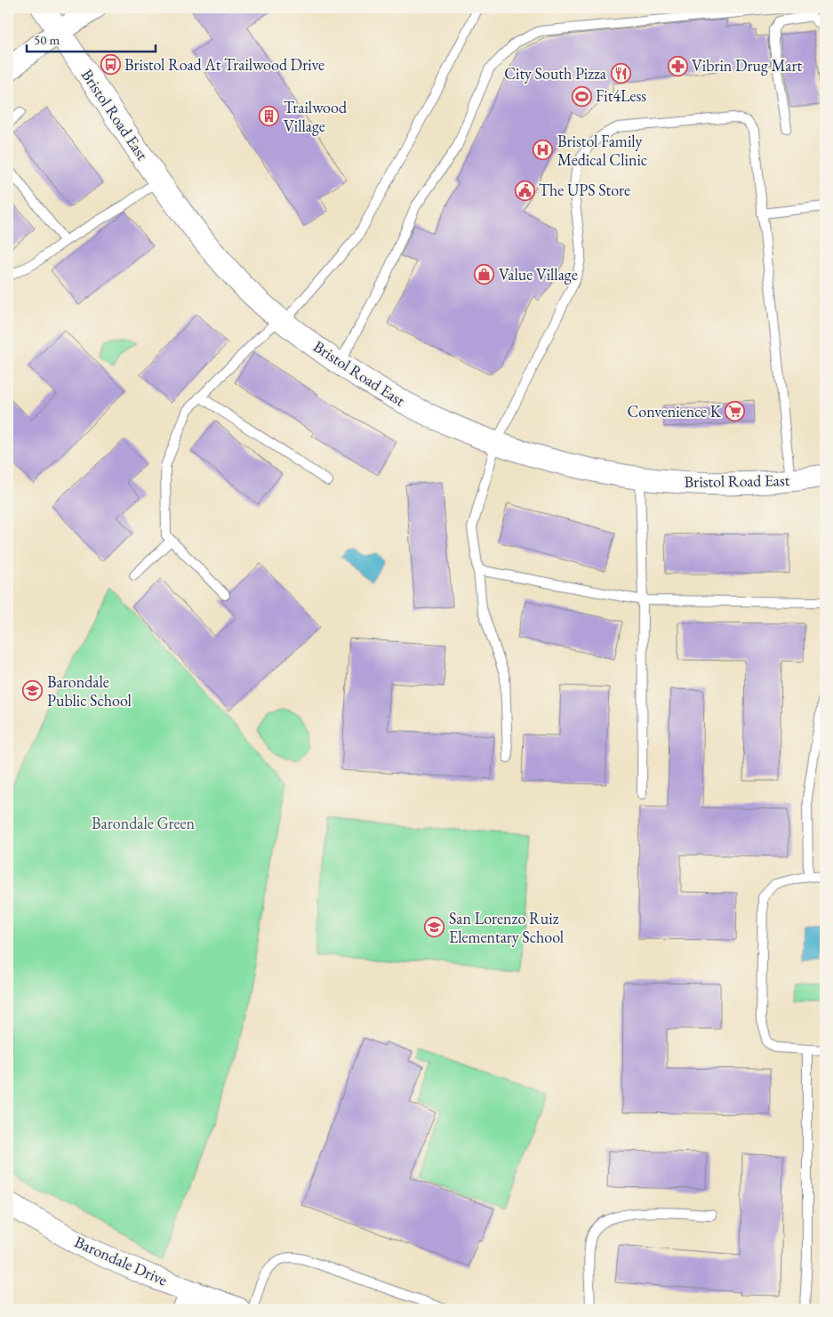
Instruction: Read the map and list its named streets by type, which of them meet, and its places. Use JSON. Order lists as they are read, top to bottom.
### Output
{
  "streets": {
    "street": ["Bristol Road East", "Barondale Drive"]
  },
  "parks": ["Barondale Green"],
  "places": {
    "bus stop": ["Bristol Road At Trailwood Drive"],
    "pharmacy": ["Vibrin Drug Mart"],
    "restaurant": ["City South Pizza"],
    "sports": ["Fit4Less"],
    "building": ["Trailwood Village"],
    "hospital": ["Bristol Family Medical Clinic"],
    "public building": ["The UPS Store"],
    "shop": ["Value Village"],
    "supermarket": ["Convenience K"],
    "school or university": ["Barondale Public School", "San Lorenzo Ruiz Elementary School"]
  },
  "scale_bar": "50 m"
}
